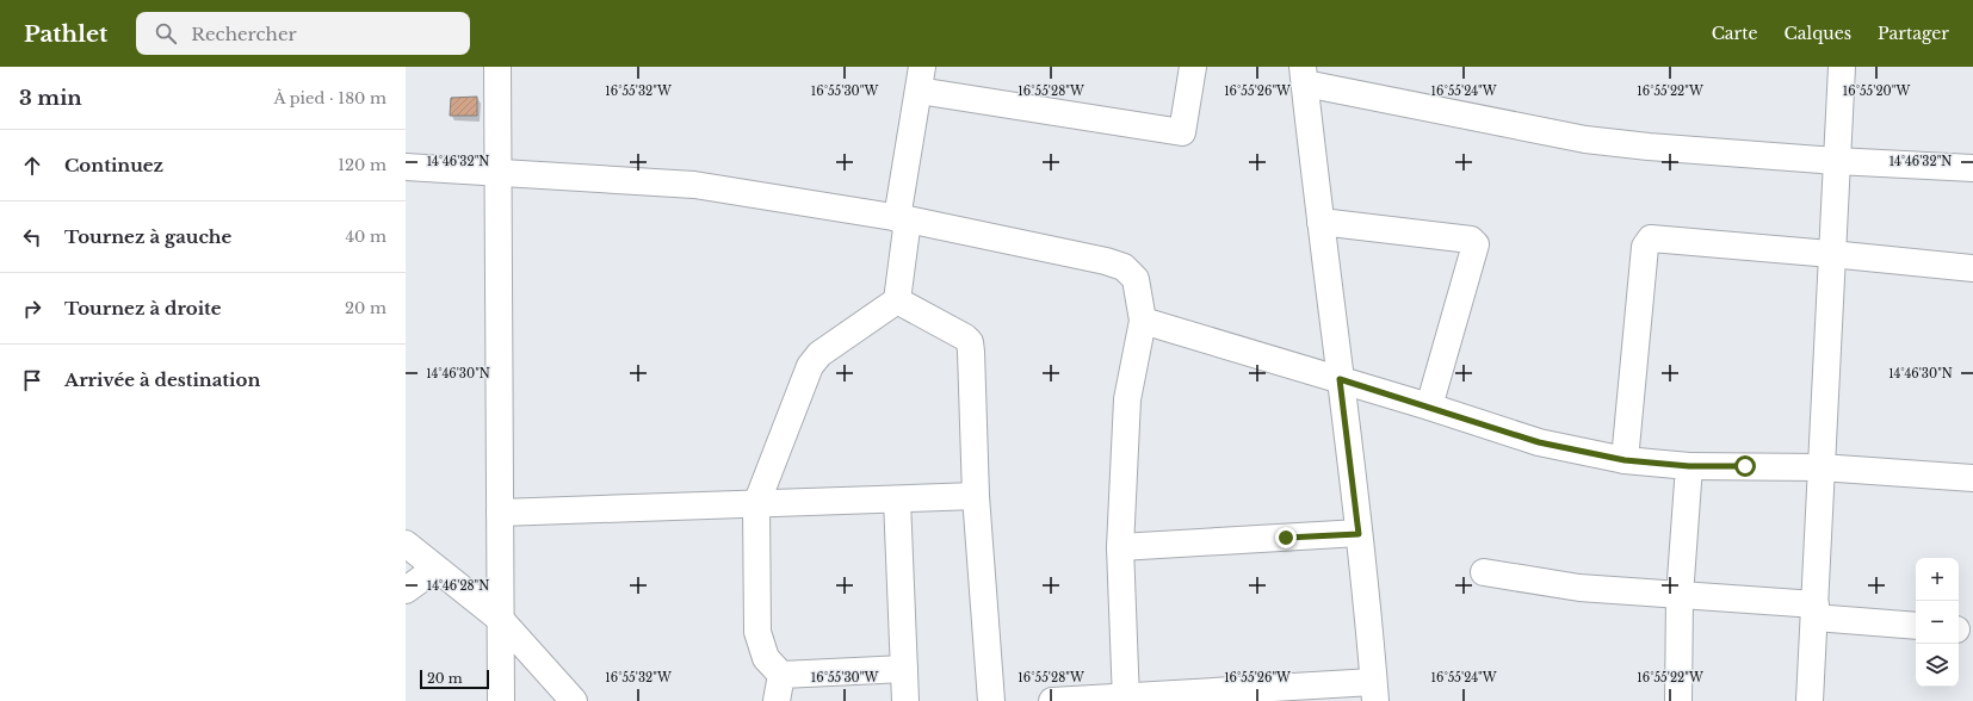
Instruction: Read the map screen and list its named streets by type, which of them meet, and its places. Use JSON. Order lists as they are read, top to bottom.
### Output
{
  "scale_bar": "20 m",
  "page": {
    "header": "Pathlet",
    "search": "Rechercher",
    "nav": ["Carte", "Calques", "Partager"],
    "heading": ["3 min", "À pied · 180 m"],
    "list": [
      ["Continuez", "120 m"],
      ["Tournez à gauche", "40 m"],
      ["Tournez à droite", "20 m"],
      "Arrivée à destination"
    ],
    "map_buttons": ["+", "−"],
    "scale": "20 m"
  },
  "coordinates": [
    "16°55'32\"W",
    "16°55'30\"W",
    "16°55'28\"W",
    "16°55'26\"W",
    "16°55'24\"W",
    "16°55'22\"W",
    "16°55'20\"W",
    "14°46'32\"N",
    "14°46'30\"N",
    "14°46'28\"N"
  ]
}
